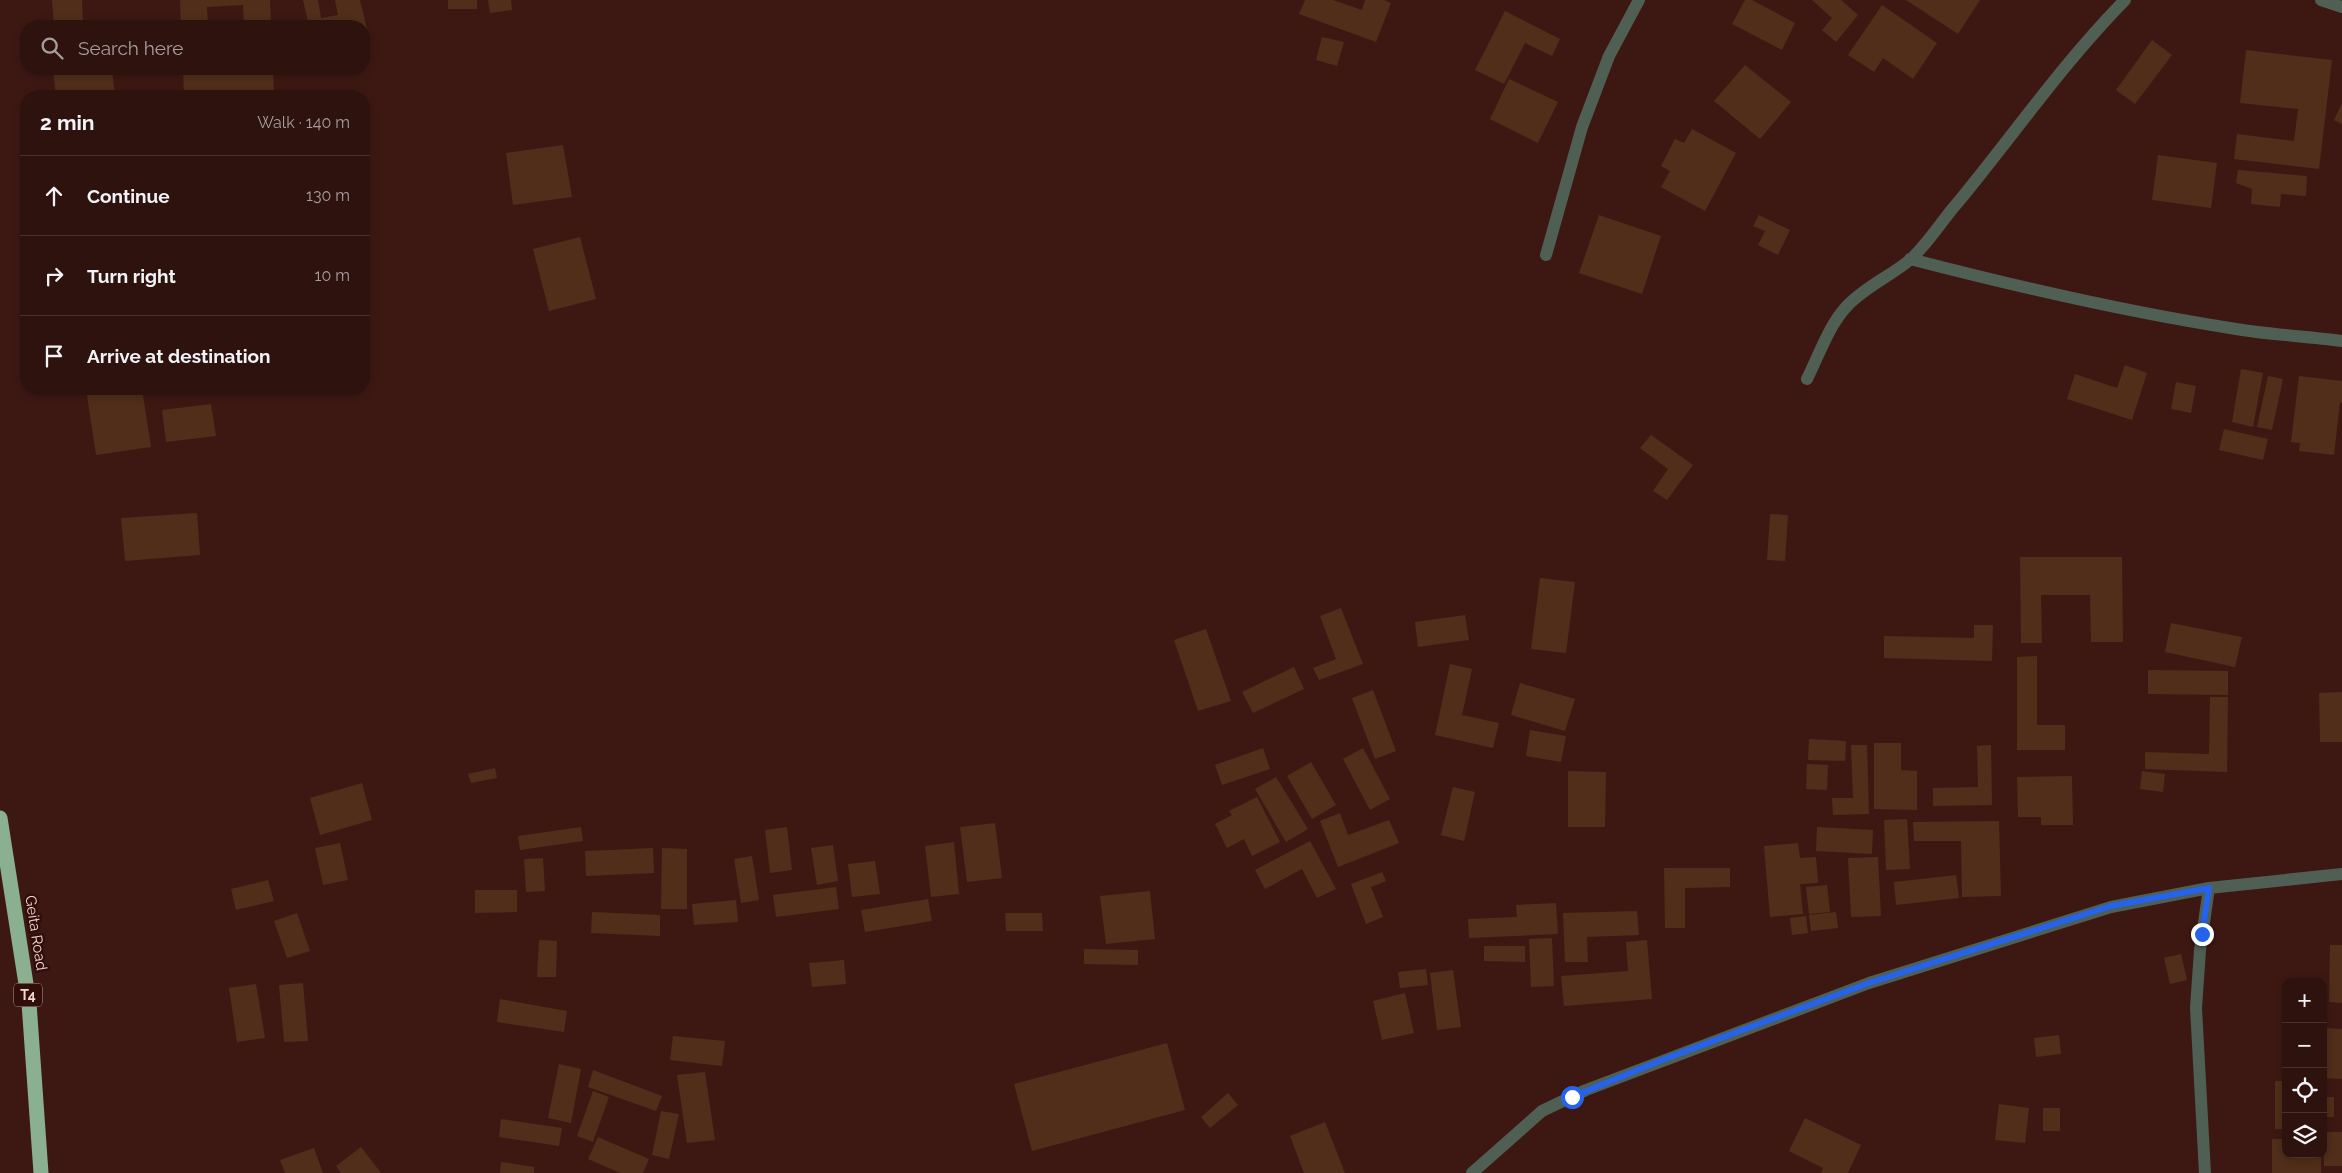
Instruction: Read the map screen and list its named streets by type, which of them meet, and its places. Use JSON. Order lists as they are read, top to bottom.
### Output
{
  "streets": {
    "highway": ["Geita Road", "T4"]
  },
  "page": {
    "search": "Search here",
    "heading": ["2 min", "Walk · 140 m"],
    "list": [
      ["Continue", "130 m"],
      ["Turn right", "10 m"],
      "Arrive at destination"
    ],
    "map_buttons": ["+", "−"]
  }
}
